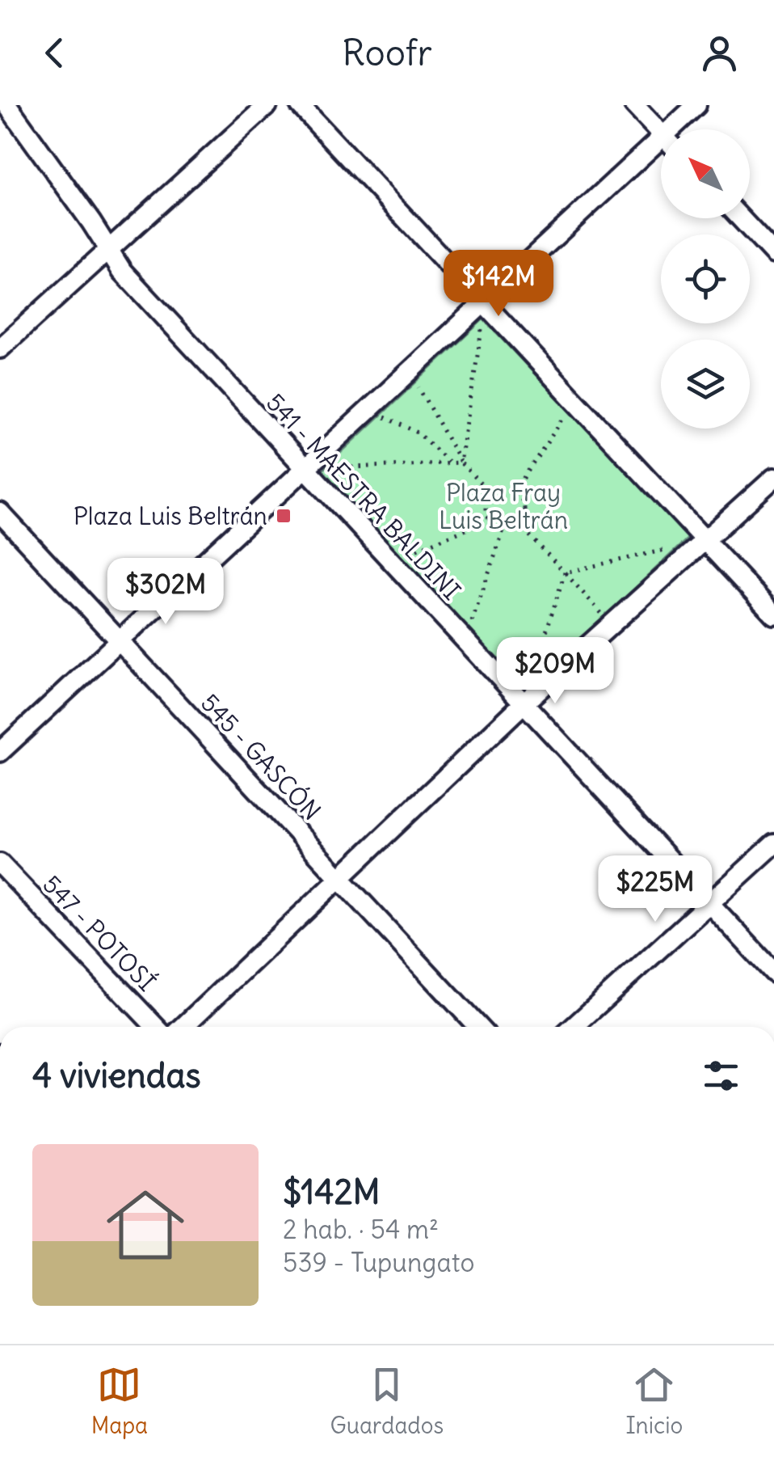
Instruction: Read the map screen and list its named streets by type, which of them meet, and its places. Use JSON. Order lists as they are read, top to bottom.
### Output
{
  "streets": {
    "street": ["541 - MAESTRA BALDINI", "545 - GASCÓN", "547 - POTOSÍ"]
  },
  "parks": ["Plaza Fray Luis Beltrán"],
  "places": {
    "transit": ["Plaza Luis Beltrán"]
  },
  "north": "top left",
  "page": {
    "header": "Roofr",
    "price": [
      "$142M",
      "$302M",
      "$209M",
      "$225M"
    ],
    "heading": "4 viviendas",
    "list": [
      {
        "name": "$142M",
        "note": "2 hab. · 54 m² · 539 - Tupungato"
      }
    ],
    "tabs": ["Mapa", "Guardados", "Inicio"]
  }
}
